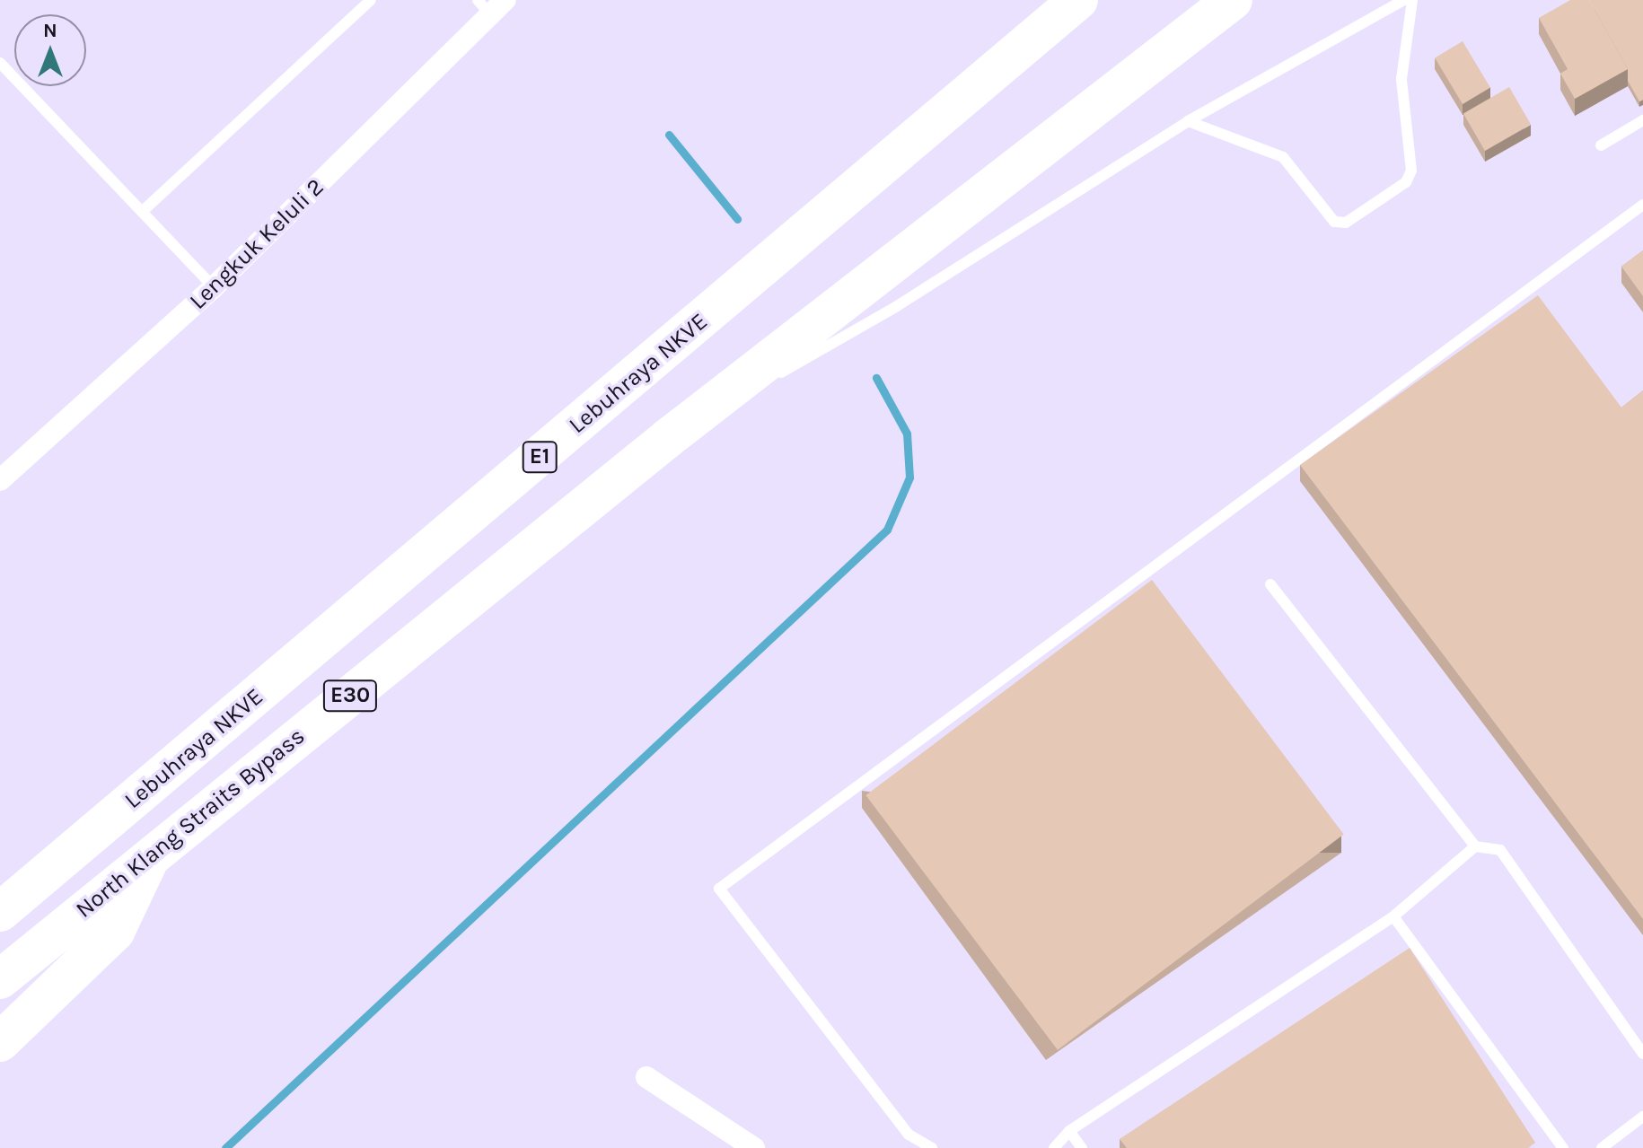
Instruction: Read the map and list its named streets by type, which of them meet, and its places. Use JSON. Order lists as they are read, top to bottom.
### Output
{
  "streets": {
    "highway": [
      "Lebuhraya NKVE",
      "E1",
      "E30",
      "North Klang Straits Bypass"
    ],
    "street": ["Lengkuk Keluli 2"]
  },
  "north": "top"
}
